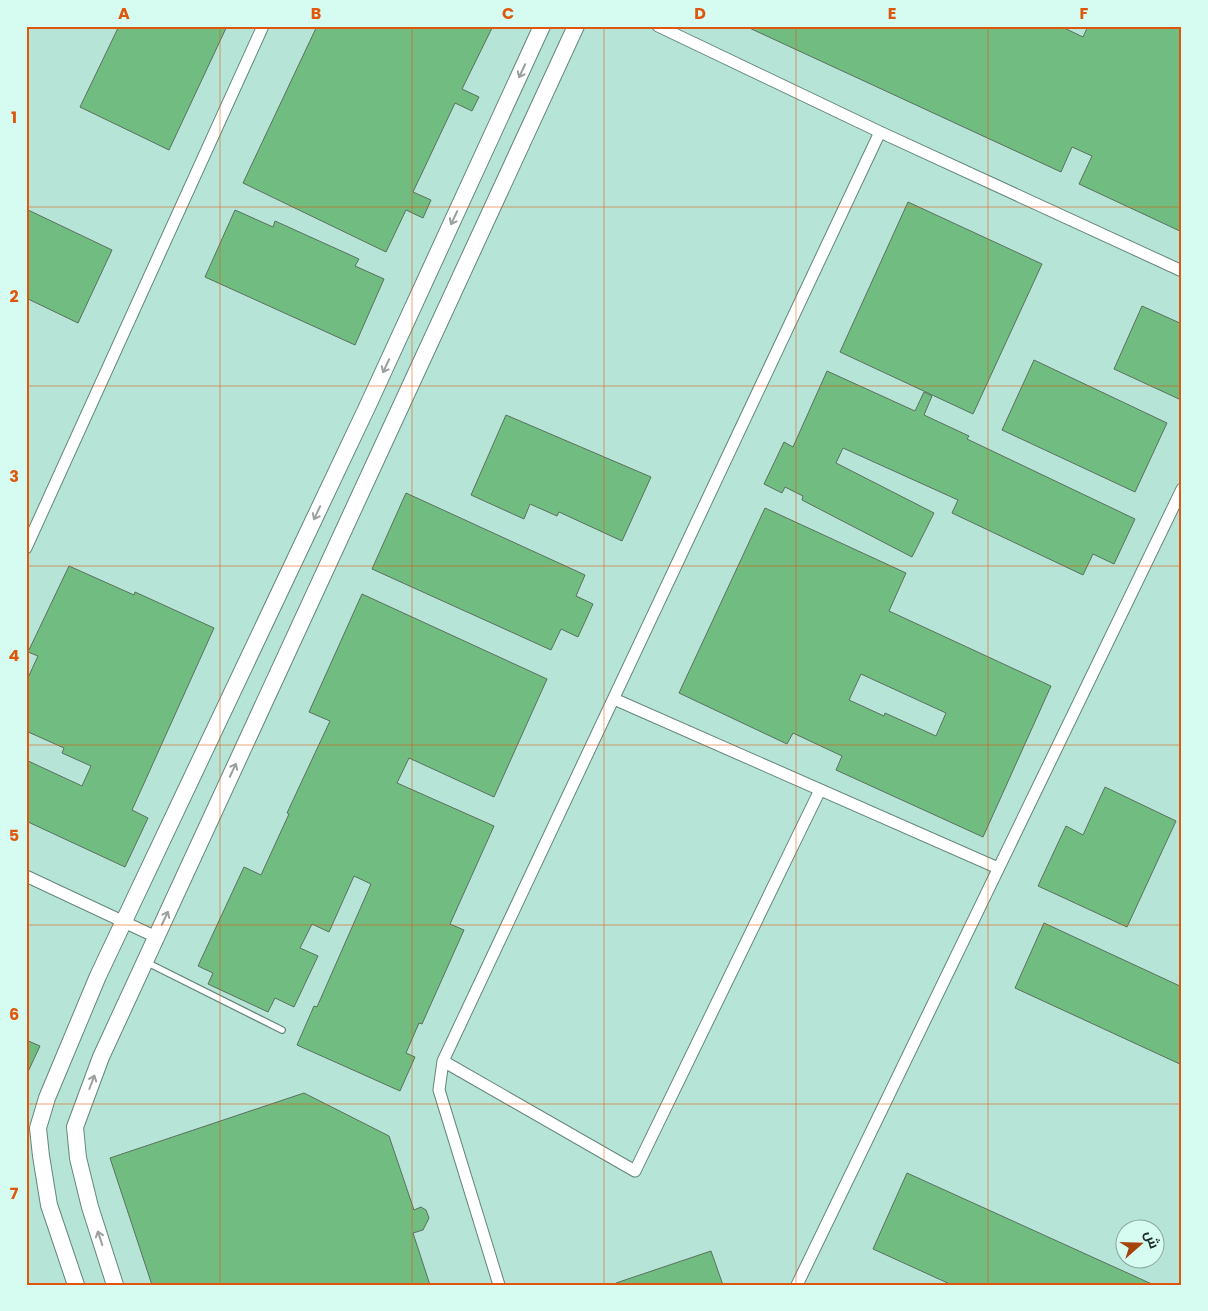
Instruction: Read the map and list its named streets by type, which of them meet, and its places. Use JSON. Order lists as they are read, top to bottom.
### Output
{
  "north": "right",
  "grid": {
    "columns": [
      "A",
      "B",
      "C",
      "D",
      "E",
      "F"
    ],
    "rows": [
      "1",
      "2",
      "3",
      "4",
      "5",
      "6",
      "7"
    ]
  }
}
